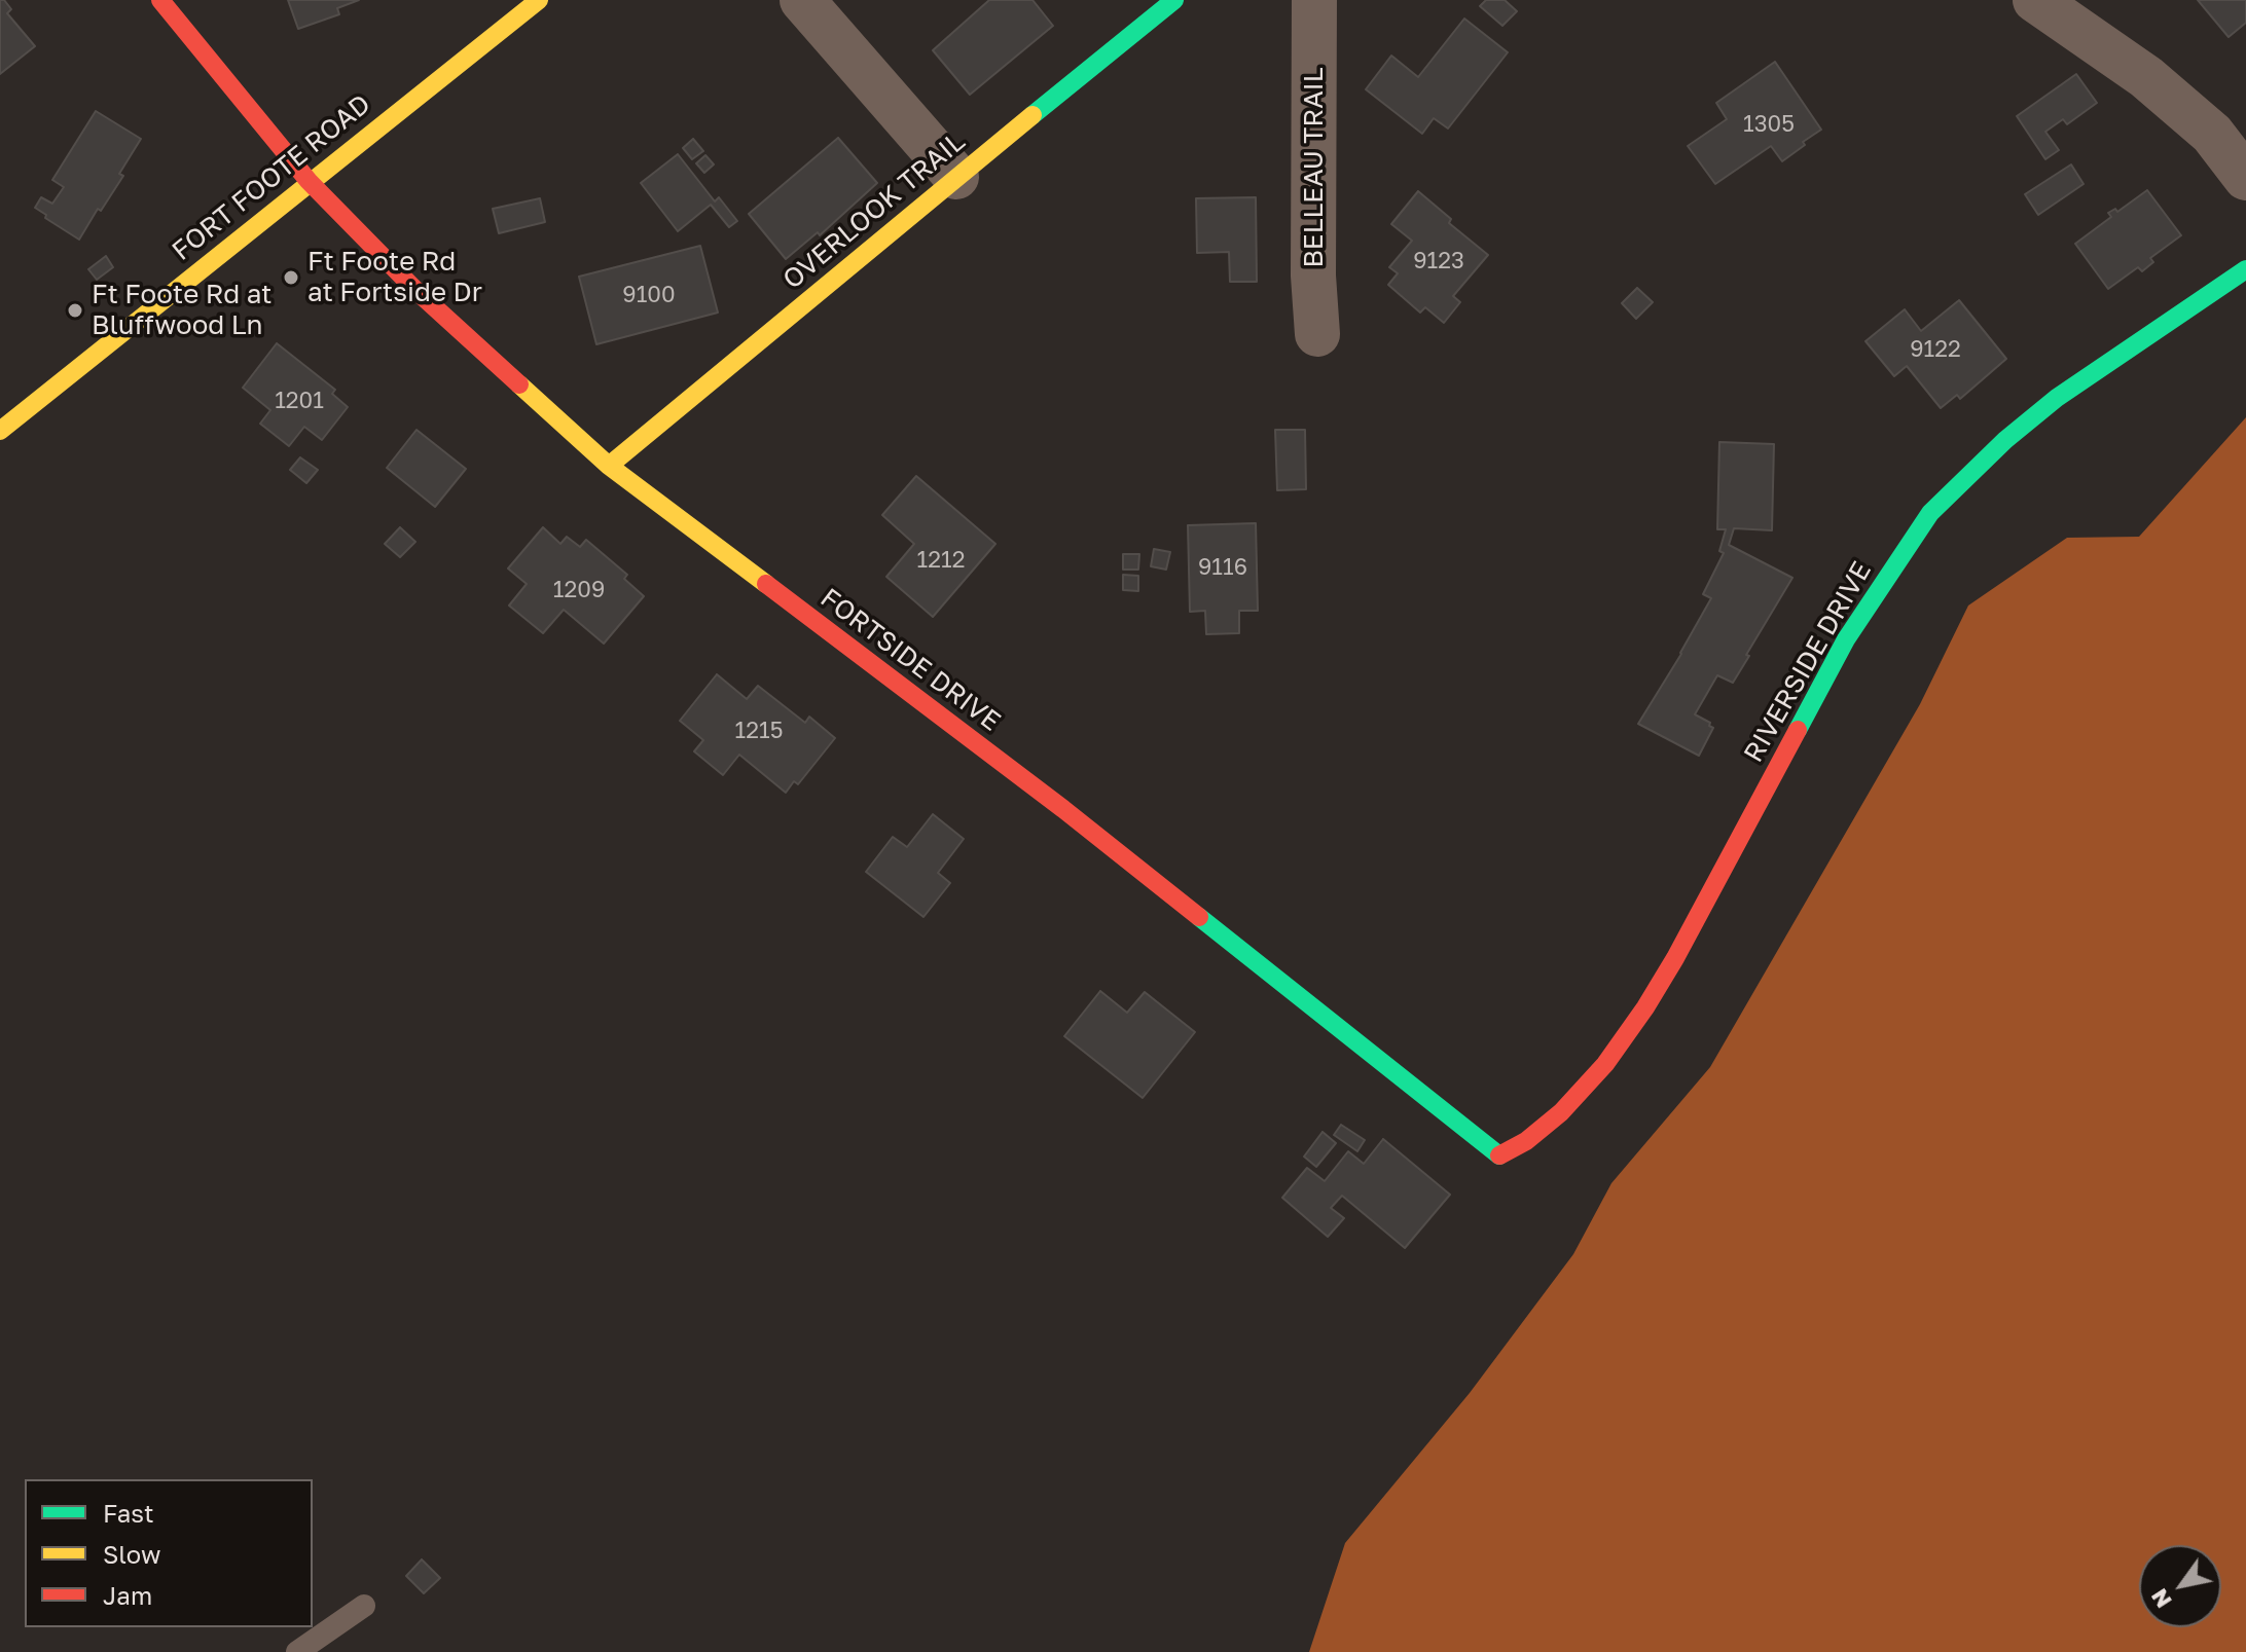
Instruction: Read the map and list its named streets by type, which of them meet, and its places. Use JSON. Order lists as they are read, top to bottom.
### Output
{
  "streets": {
    "street": [
      "BELLEAU TRAIL",
      "FORT FOOTE ROAD",
      "OVERLOOK TRAIL",
      "FORTSIDE DRIVE",
      "RIVERSIDE DRIVE"
    ]
  },
  "crossings": [
    ["FORT FOOTE ROAD", "FORTSIDE DRIVE"],
    ["OVERLOOK TRAIL", "FORTSIDE DRIVE"],
    ["FORTSIDE DRIVE", "RIVERSIDE DRIVE"]
  ],
  "places": ["Ft Foote Rd at Fortside Dr", "Ft Foote Rd at Bluffwood Ln"],
  "house_numbers": [
    "1305",
    "9123",
    "9100",
    "9122",
    "1201",
    "1212",
    "9116",
    "1209",
    "1215"
  ],
  "legend": ["Fast", "Slow", "Jam"],
  "north": "bottom left"
}
